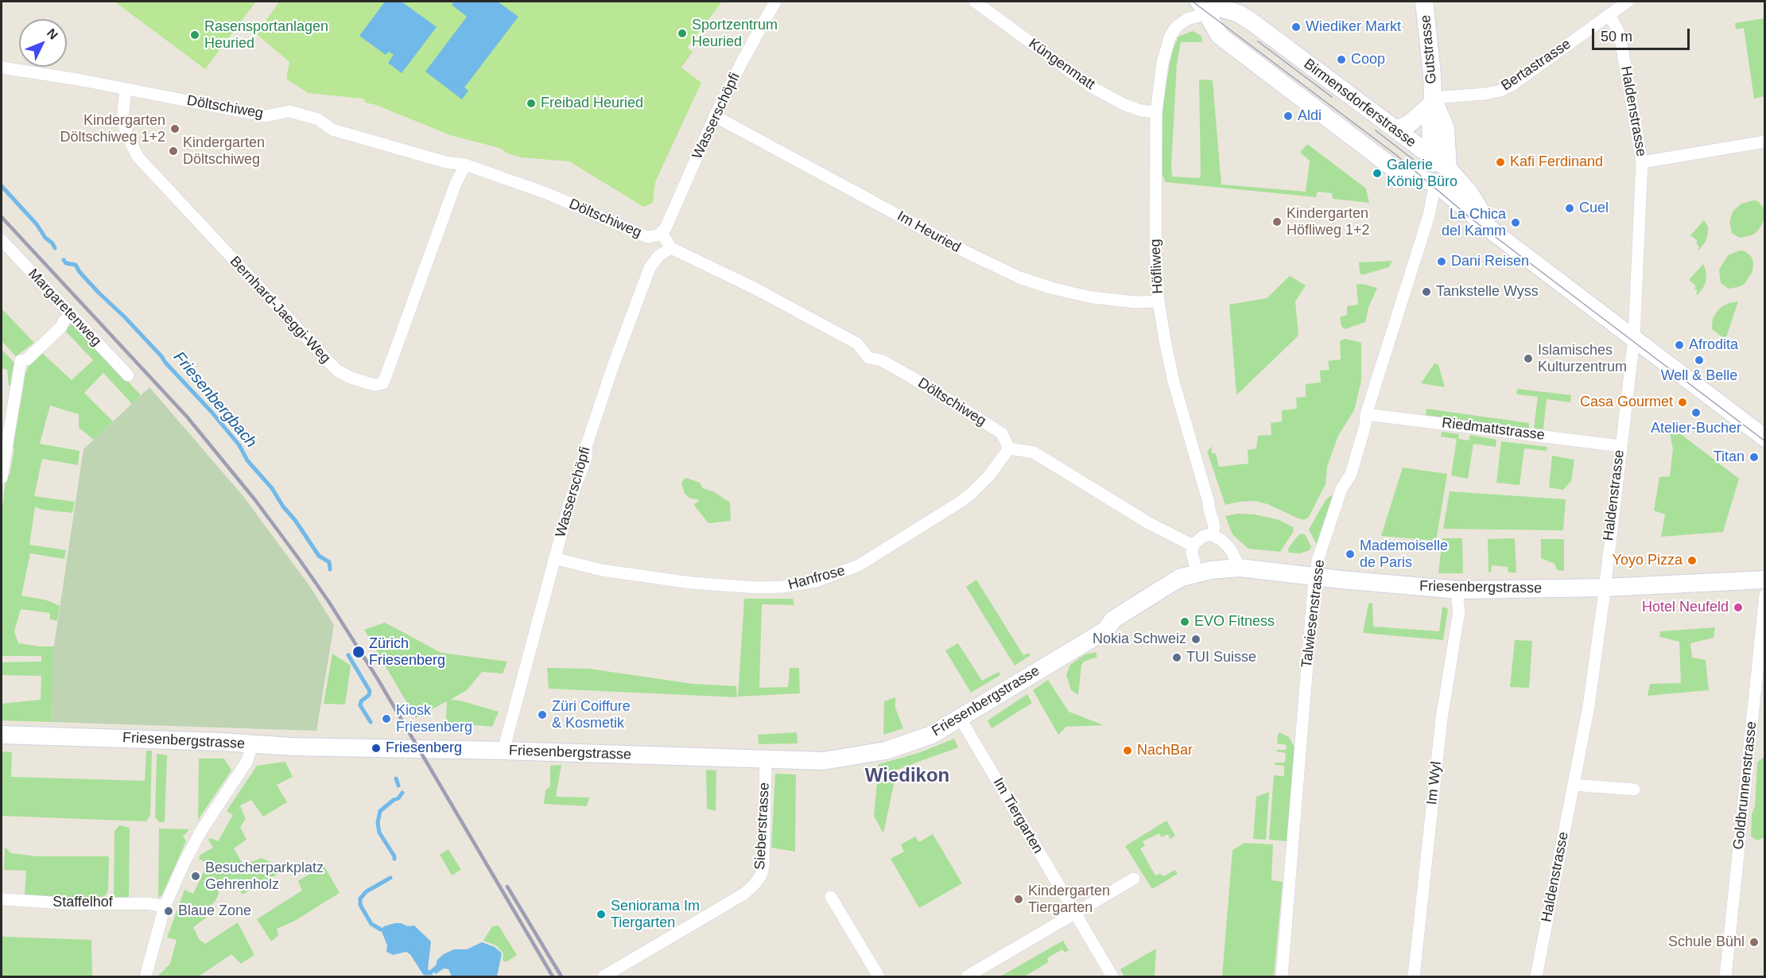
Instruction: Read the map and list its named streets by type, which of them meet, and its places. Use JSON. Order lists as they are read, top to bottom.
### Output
{
  "streets": {
    "street": [
      "Gutstrasse",
      "Küngenmatt",
      "Bertastrasse",
      "Birmensdorferstrasse",
      "Döltschiweg",
      "Haldenstrasse",
      "Wasserschöpfi",
      "Im Heuried",
      "Höfliweg",
      "Margaretenweg",
      "Bernhard-Jaeggi-Weg",
      "Riedmattstrasse",
      "Hanfrose",
      "Friesenbergstrasse",
      "Talwiesenstrasse",
      "Im Wyl",
      "Goldbrunnenstrasse",
      "Im Tiergarten",
      "Sieberstrasse",
      "Staffelhof"
    ]
  },
  "crossings": [
    ["Gutstrasse", "Bertastrasse"],
    ["Gutstrasse", "Birmensdorferstrasse"],
    ["Gutstrasse", "Talwiesenstrasse"],
    ["Küngenmatt", "Höfliweg"],
    ["Bertastrasse", "Haldenstrasse"],
    ["Birmensdorferstrasse", "Haldenstrasse"],
    ["Birmensdorferstrasse", "Höfliweg"],
    ["Birmensdorferstrasse", "Talwiesenstrasse"],
    ["Döltschiweg", "Wasserschöpfi"],
    ["Döltschiweg", "Bernhard-Jaeggi-Weg"],
    ["Döltschiweg", "Hanfrose"],
    ["Haldenstrasse", "Riedmattstrasse"],
    ["Haldenstrasse", "Friesenbergstrasse"],
    ["Wasserschöpfi", "Im Heuried"],
    ["Wasserschöpfi", "Hanfrose"],
    ["Wasserschöpfi", "Friesenbergstrasse"],
    ["Im Heuried", "Höfliweg"],
    ["Riedmattstrasse", "Talwiesenstrasse"],
    ["Friesenbergstrasse", "Talwiesenstrasse"],
    ["Friesenbergstrasse", "Im Wyl"],
    ["Friesenbergstrasse", "Im Tiergarten"],
    ["Friesenbergstrasse", "Sieberstrasse"]
  ],
  "districts": ["Wiedikon"],
  "water": ["Friesenbergbach"],
  "places": [
    "Wiediker Markt",
    "Sportzentrum Heuried",
    "Rasensportanlagen Heuried",
    "Coop",
    "Freibad Heuried",
    "Aldi",
    "Kindergarten Döltschiweg 1+2",
    "Kindergarten Döltschiweg",
    "Kafi Ferdinand",
    "Galerie König Büro",
    "Cuel",
    "Kindergarten Höfliweg 1+2",
    "La Chica del Kamm",
    "Dani Reisen",
    "Tankstelle Wyss",
    "Afrodita",
    "Islamisches Kulturzentrum",
    "Well & Belle",
    "Casa Gourmet",
    "Atelier-Bucher",
    "Titan",
    "Mademoiselle de Paris",
    "Yoyo Pizza",
    "Hotel Neufeld",
    "EVO Fitness",
    "Nokia Schweiz",
    "Zürich Friesenberg",
    "TUI Suisse",
    "Züri Coiffure & Kosmetik",
    "Kiosk Friesenberg",
    "Friesenberg",
    "NachBar",
    "Besucherparkplatz Gehrenholz",
    "Kindergarten Tiergarten",
    "Blaue Zone",
    "Seniorama Im Tiergarten",
    "Schule Bühl"
  ],
  "scale_bar": "50 m",
  "north": "top right"
}
